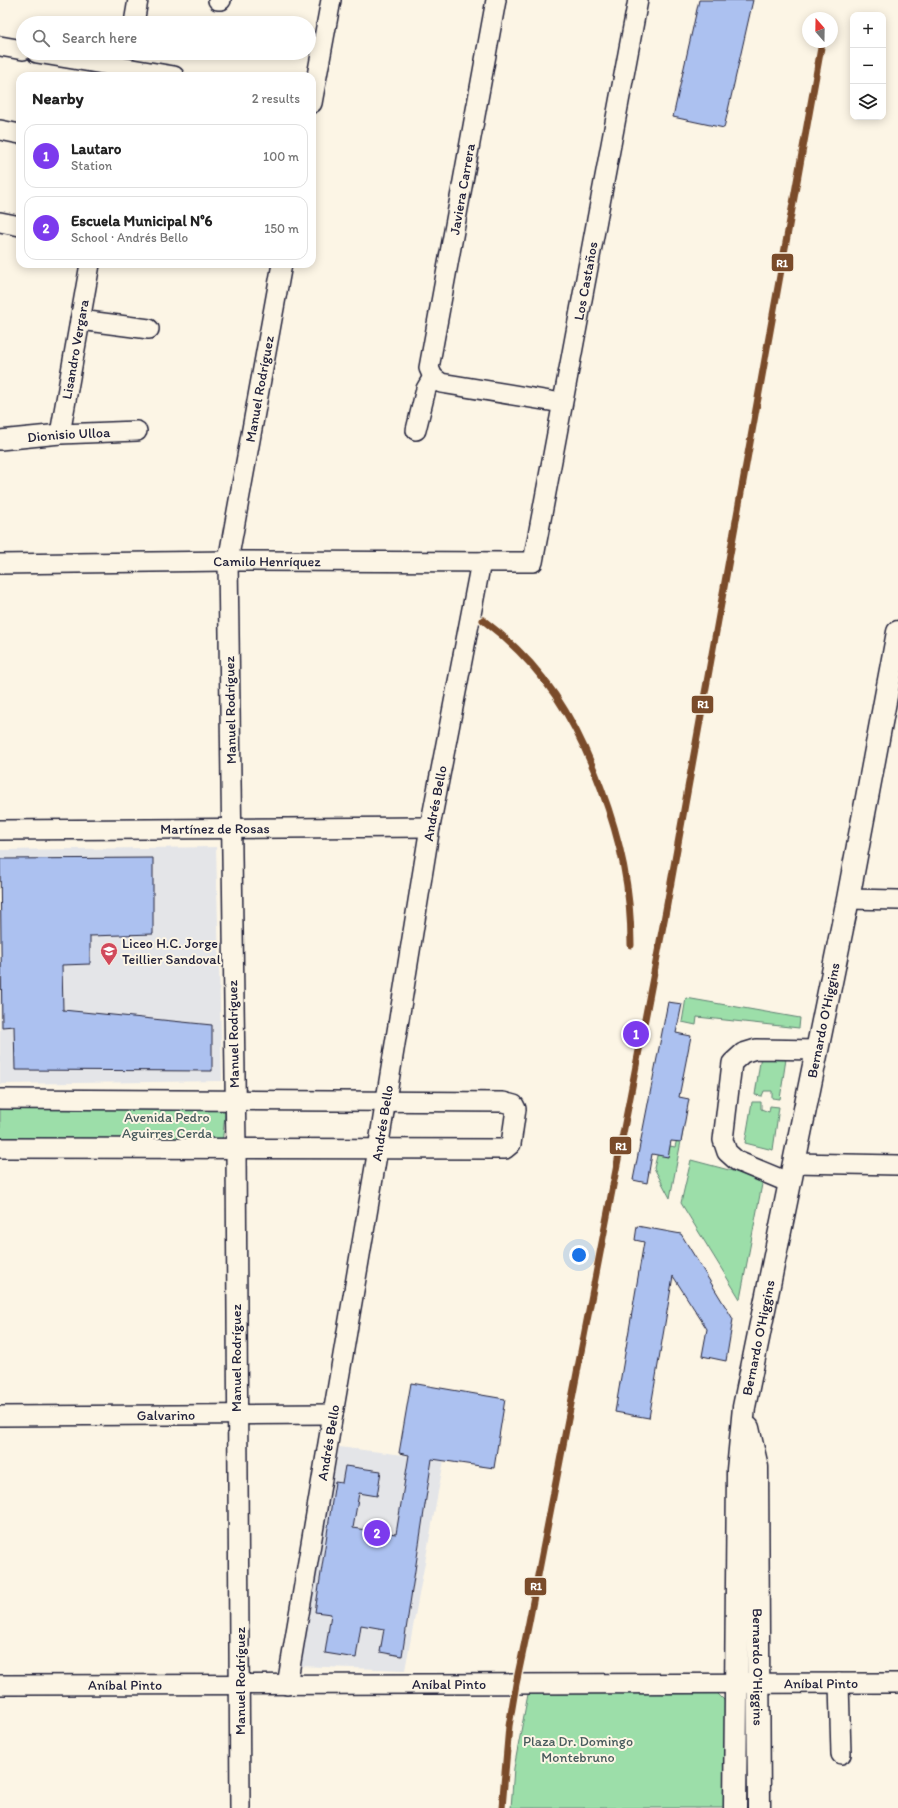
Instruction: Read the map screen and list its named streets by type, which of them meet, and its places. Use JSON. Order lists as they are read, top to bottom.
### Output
{
  "streets": {
    "main road": ["Bernardo O'Higgins"],
    "street": [
      "Javiera Carrera",
      "Los Castaños",
      "Lisandro Vergara",
      "Manuel Rodríguez",
      "Dionisio Ulloa",
      "Camilo Henríquez",
      "Andrés Bello",
      "Martínez de Rosas",
      "Galvarino",
      "Aníbal Pinto"
    ]
  },
  "crossings": [
    ["Los Castaños", "Camilo Henríquez"],
    ["Lisandro Vergara", "Dionisio Ulloa"],
    ["Manuel Rodríguez", "Camilo Henríquez"],
    ["Manuel Rodríguez", "Martínez de Rosas"],
    ["Manuel Rodríguez", "Galvarino"],
    ["Manuel Rodríguez", "Aníbal Pinto"],
    ["Camilo Henríquez", "Andrés Bello"],
    ["Andrés Bello", "Martínez de Rosas"],
    ["Andrés Bello", "Galvarino"],
    ["Andrés Bello", "Aníbal Pinto"],
    ["Bernardo O'Higgins", "Aníbal Pinto"]
  ],
  "parks": ["Avenida Pedro Aguirres Cerda", "Plaza Dr. Domingo Montebruno"],
  "places": {
    "school or university": ["Liceo H.C. Jorge Teillier Sandoval"]
  },
  "lines": ["transit line R1"],
  "north": "top",
  "page": {
    "map_buttons": ["+", "−"],
    "search": "Search here",
    "heading": ["Nearby", "2 results"],
    "list": [
      {
        "mark": "1",
        "name": "Lautaro",
        "note": "Station",
        "value": "100 m"
      },
      {
        "mark": "2",
        "name": "Escuela Municipal N°6",
        "note": "School · Andrés Bello",
        "value": "150 m"
      }
    ],
    "pins": ["1", "2"]
  }
}
